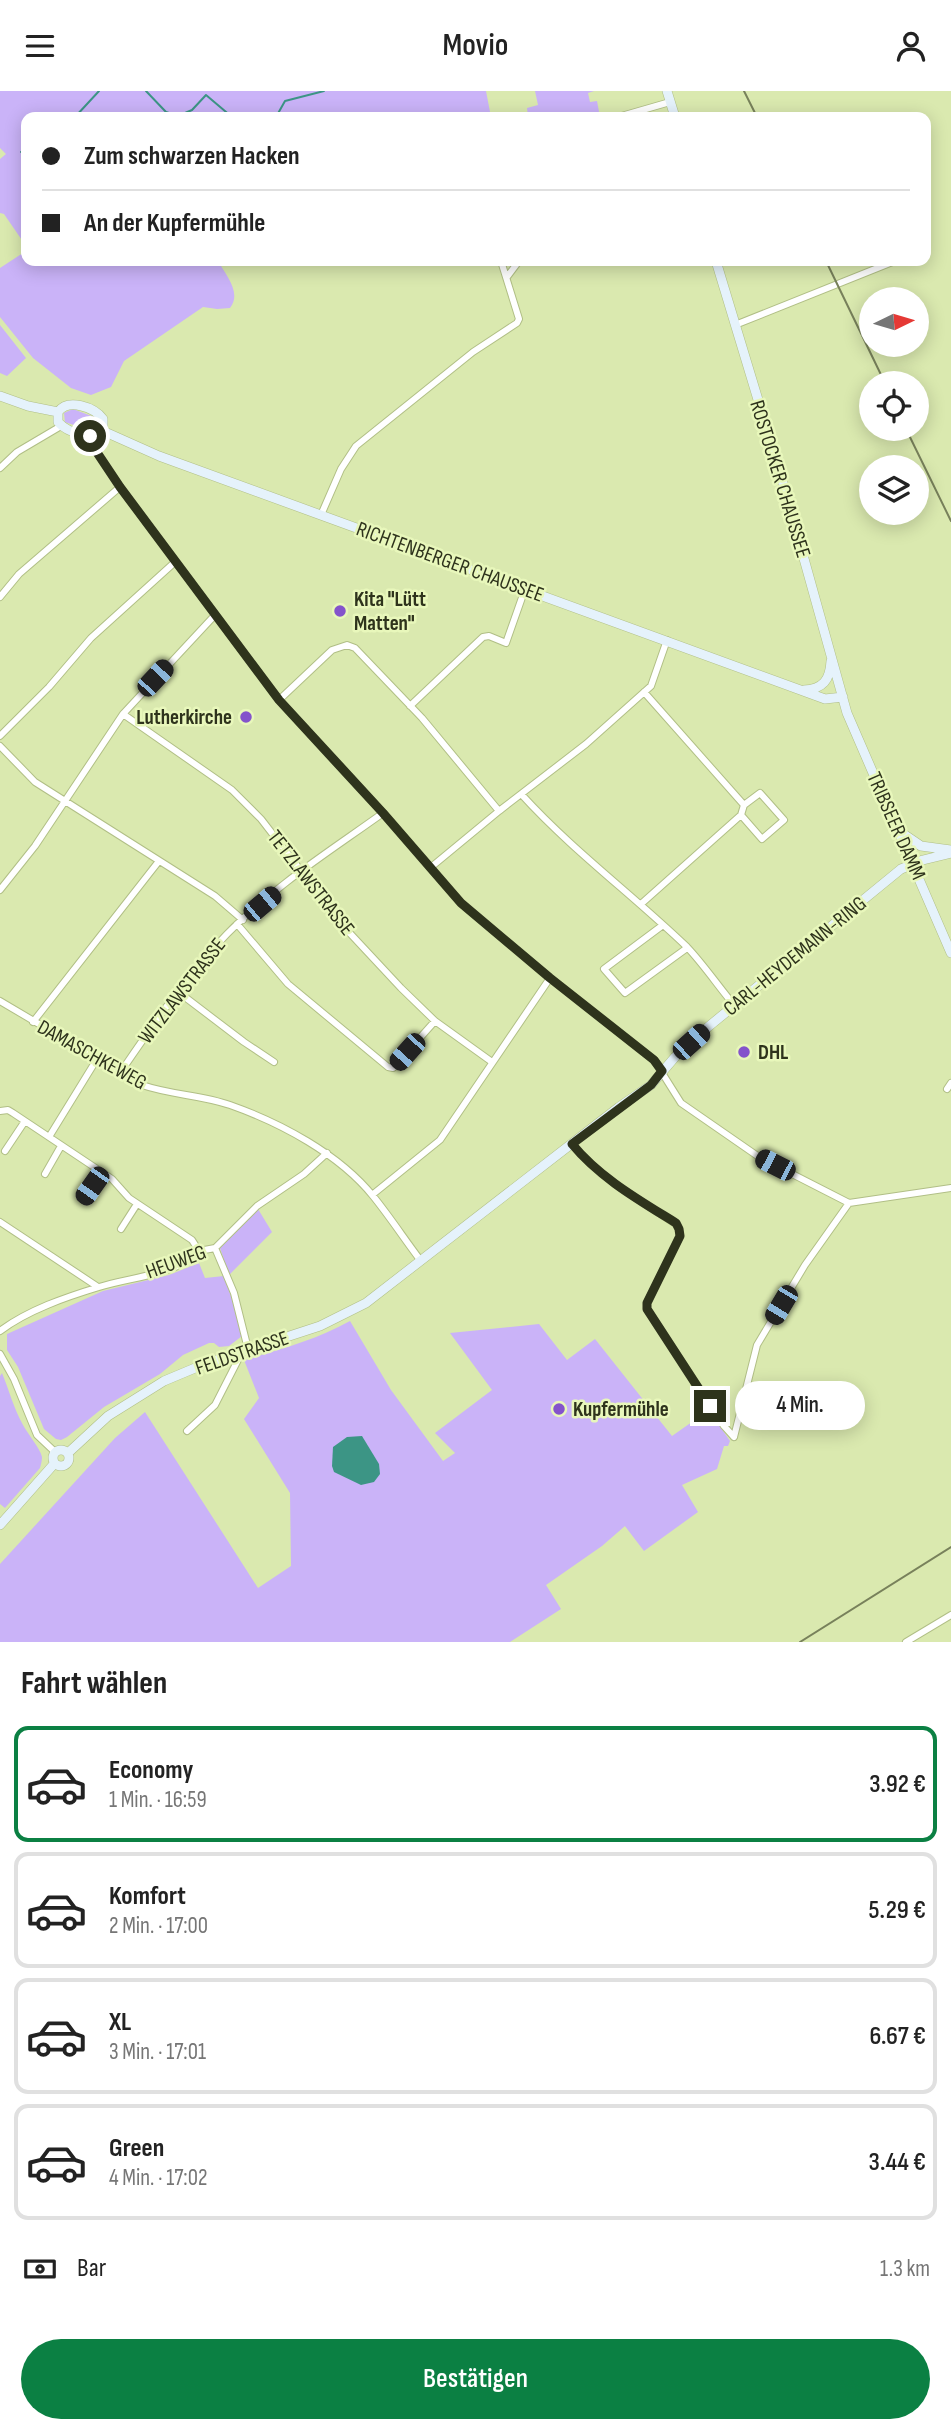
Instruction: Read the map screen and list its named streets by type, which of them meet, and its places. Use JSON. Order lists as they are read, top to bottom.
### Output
{
  "streets": {
    "main road": [
      "ROSTOCKER CHAUSSEE",
      "RICHTENBERGER CHAUSSEE",
      "TRIBSEER DAMM",
      "CARL-HEYDEMANN-RING",
      "FELDSTRASSE"
    ],
    "street": [
      "TETZLAWSTRASSE",
      "WITZLAWSTRASSE",
      "DAMASCHKEWEG",
      "HEUWEG"
    ]
  },
  "crossings": [
    ["ROSTOCKER CHAUSSEE", "RICHTENBERGER CHAUSSEE"],
    ["ROSTOCKER CHAUSSEE", "TRIBSEER DAMM"],
    ["RICHTENBERGER CHAUSSEE", "TRIBSEER DAMM"],
    ["TRIBSEER DAMM", "CARL-HEYDEMANN-RING"],
    ["TETZLAWSTRASSE", "WITZLAWSTRASSE"],
    ["CARL-HEYDEMANN-RING", "DAMASCHKEWEG"],
    ["CARL-HEYDEMANN-RING", "FELDSTRASSE"],
    ["WITZLAWSTRASSE", "DAMASCHKEWEG"],
    ["DAMASCHKEWEG", "HEUWEG"],
    ["DAMASCHKEWEG", "FELDSTRASSE"]
  ],
  "places": [
    "Kita \"Lütt Matten\"",
    "Lutherkirche",
    "DHL",
    "Kupfermühle"
  ],
  "north": "right",
  "page": {
    "header": "Movio",
    "banner": ["Zum schwarzen Hacken", "An der Kupfermühle"],
    "bubble": "4 Min.",
    "heading": "Fahrt wählen",
    "list": [
      {
        "name": "Economy",
        "note": "1 Min. · 16:59",
        "value": "3.92 €"
      },
      {
        "name": "Komfort",
        "note": "2 Min. · 17:00",
        "value": "5.29 €"
      },
      {
        "name": "XL",
        "note": "3 Min. · 17:01",
        "value": "6.67 €"
      },
      {
        "name": "Green",
        "note": "4 Min. · 17:02",
        "value": "3.44 €"
      }
    ],
    "pay": ["Bar", "1.3 km"],
    "buttons": "Bestätigen"
  }
}
